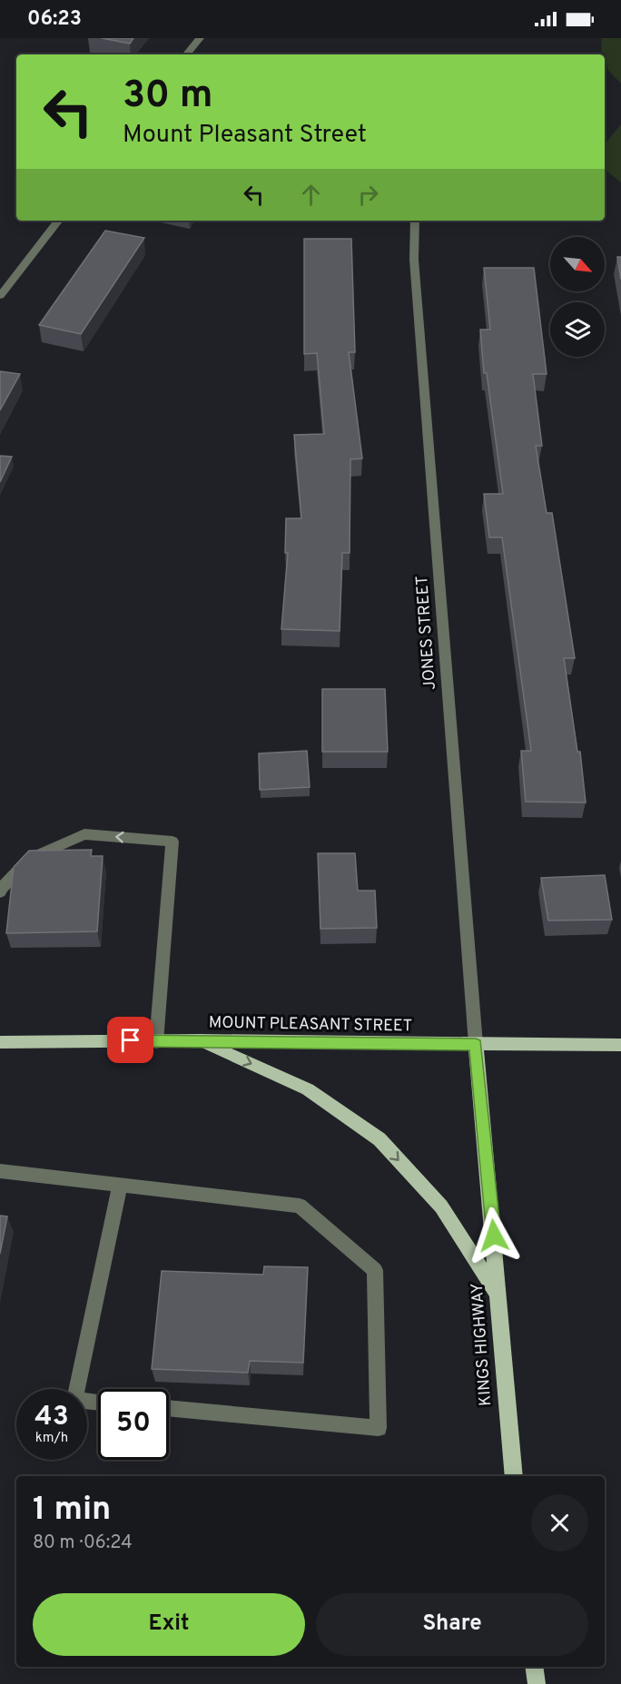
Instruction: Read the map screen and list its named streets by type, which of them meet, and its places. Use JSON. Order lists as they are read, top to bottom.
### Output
{
  "streets": {
    "main road": ["MOUNT PLEASANT STREET", "KINGS HIGHWAY"],
    "street": ["JONES STREET"]
  },
  "crossings": [
    ["JONES STREET", "MOUNT PLEASANT STREET"],
    ["JONES STREET", "KINGS HIGHWAY"],
    ["MOUNT PLEASANT STREET", "KINGS HIGHWAY"]
  ],
  "north": "bottom right",
  "page": {
    "status": "06:23",
    "turn": ["30 m", "Mount Pleasant Street"],
    "speed": "43 km/h",
    "limit": "50",
    "heading": ["1 min", "80 m · 06:24"],
    "buttons": ["Exit", "Share"]
  }
}
